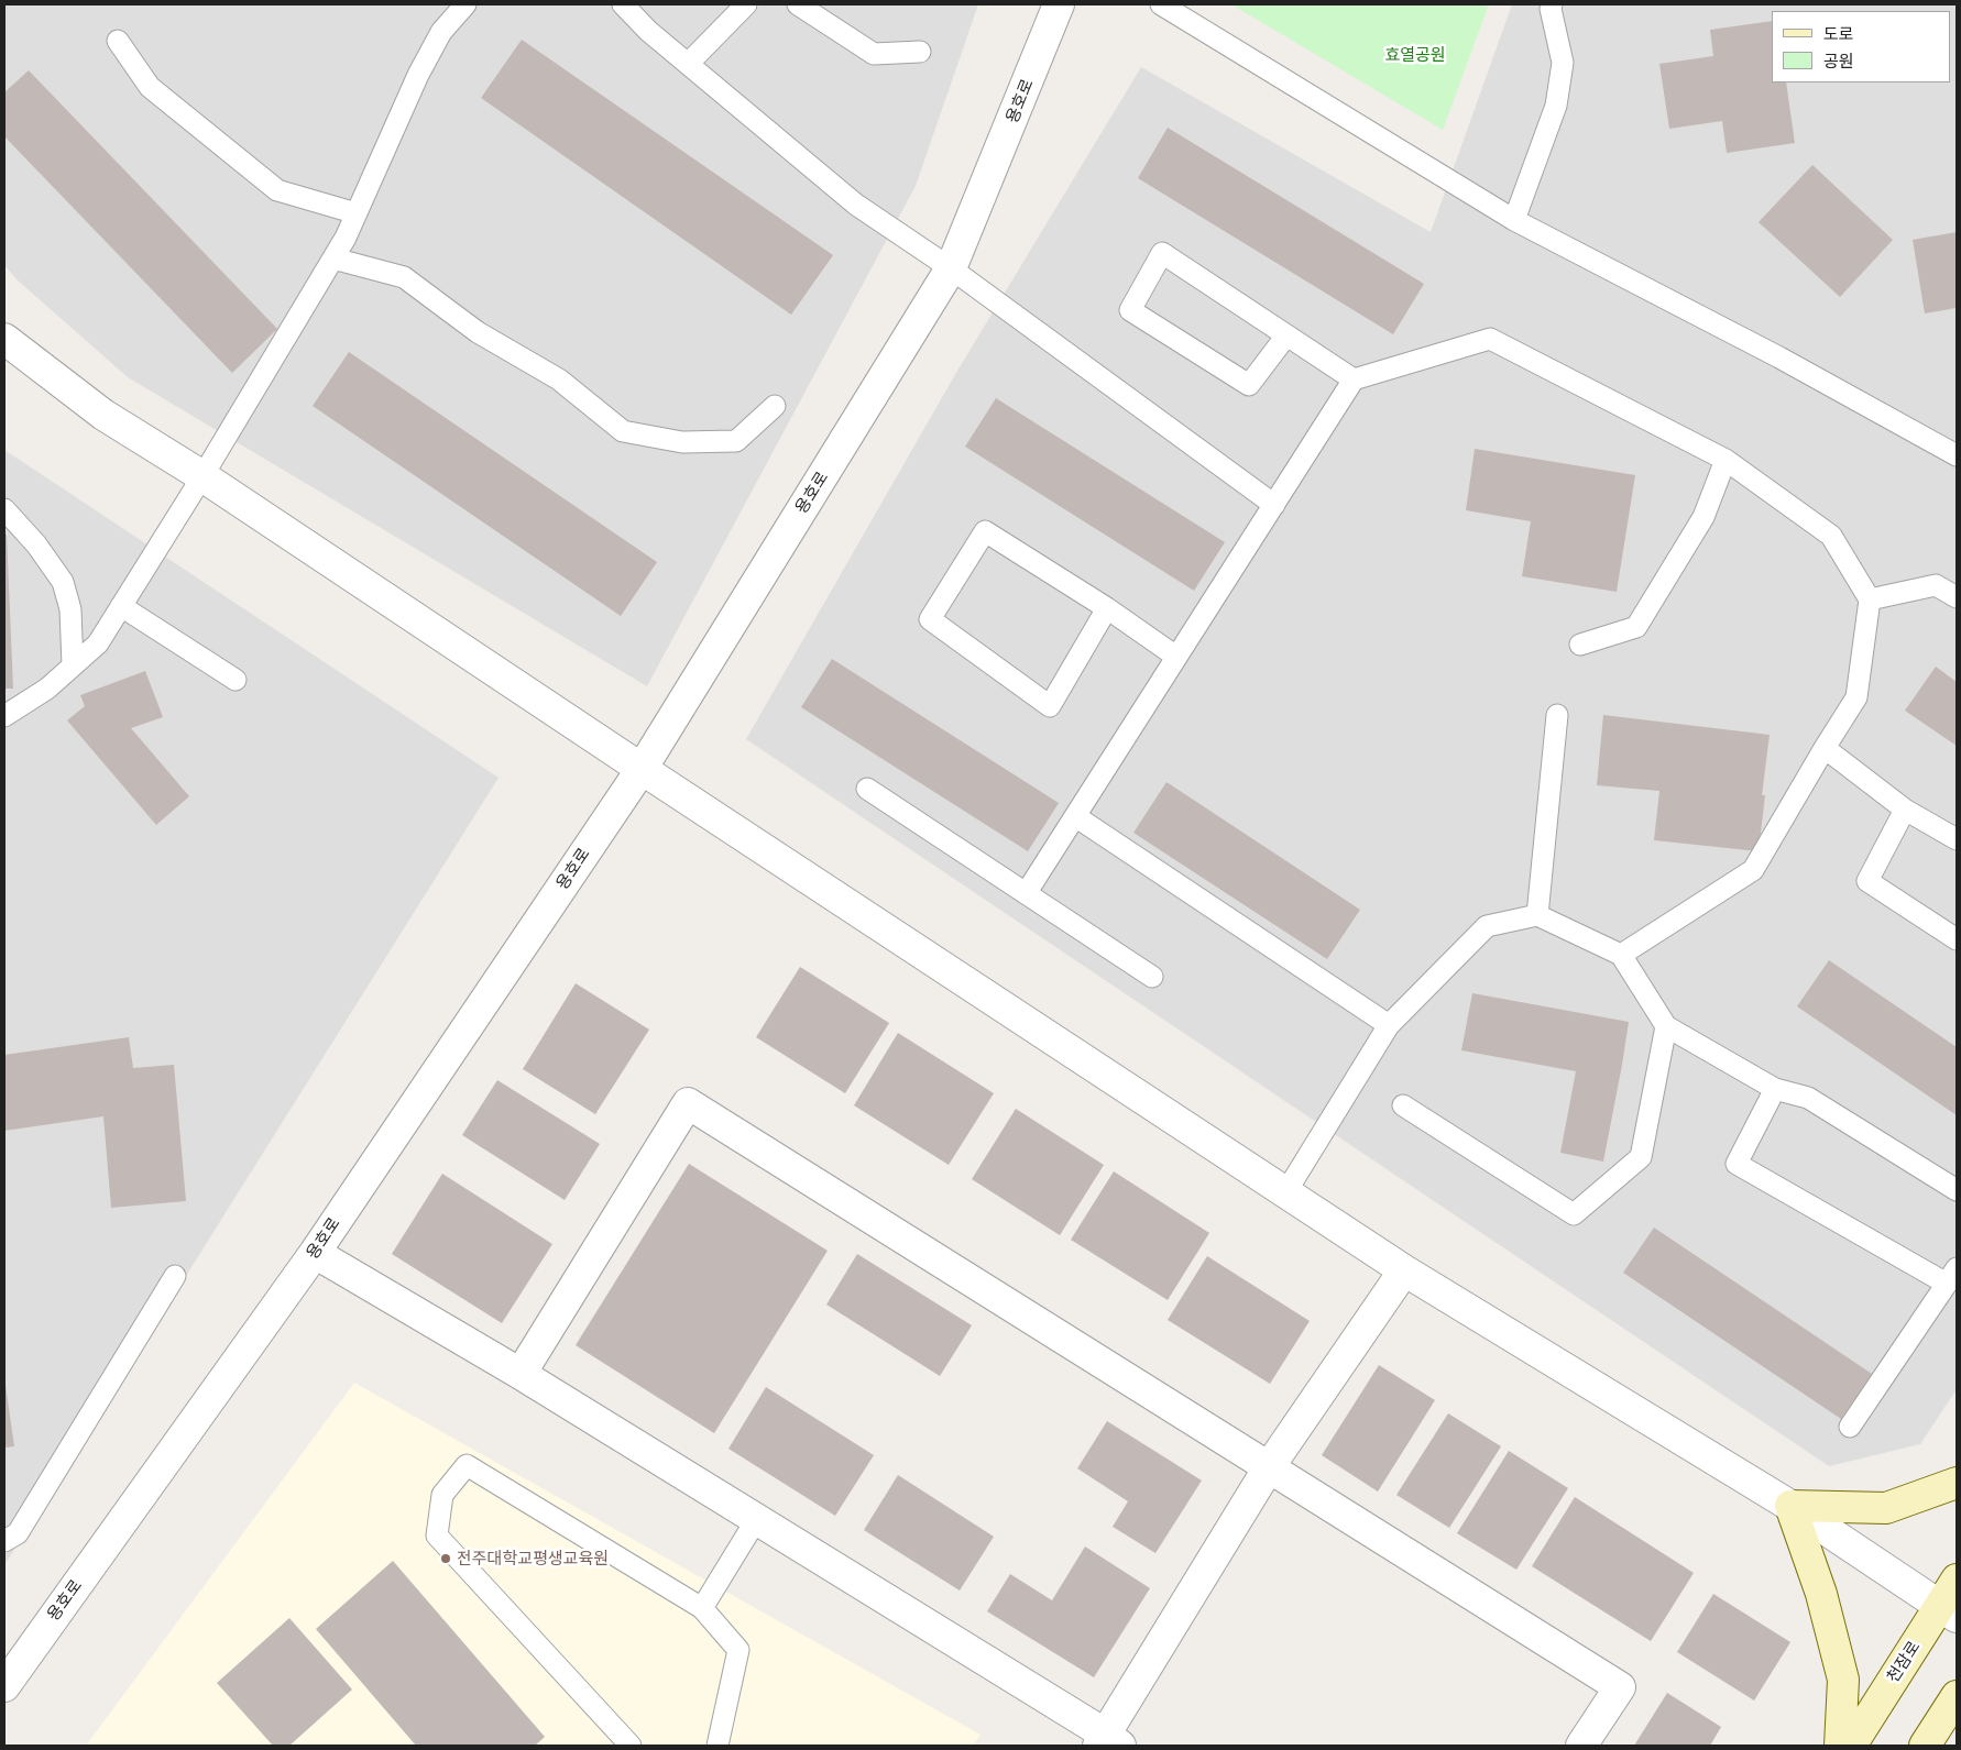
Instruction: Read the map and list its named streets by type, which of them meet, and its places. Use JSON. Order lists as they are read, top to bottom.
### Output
{
  "streets": {
    "street": ["용호로", "천잠로"]
  },
  "parks": ["효열공원"],
  "places": ["전주대학교평생교육원"],
  "legend": ["도로", "공원"]
}
